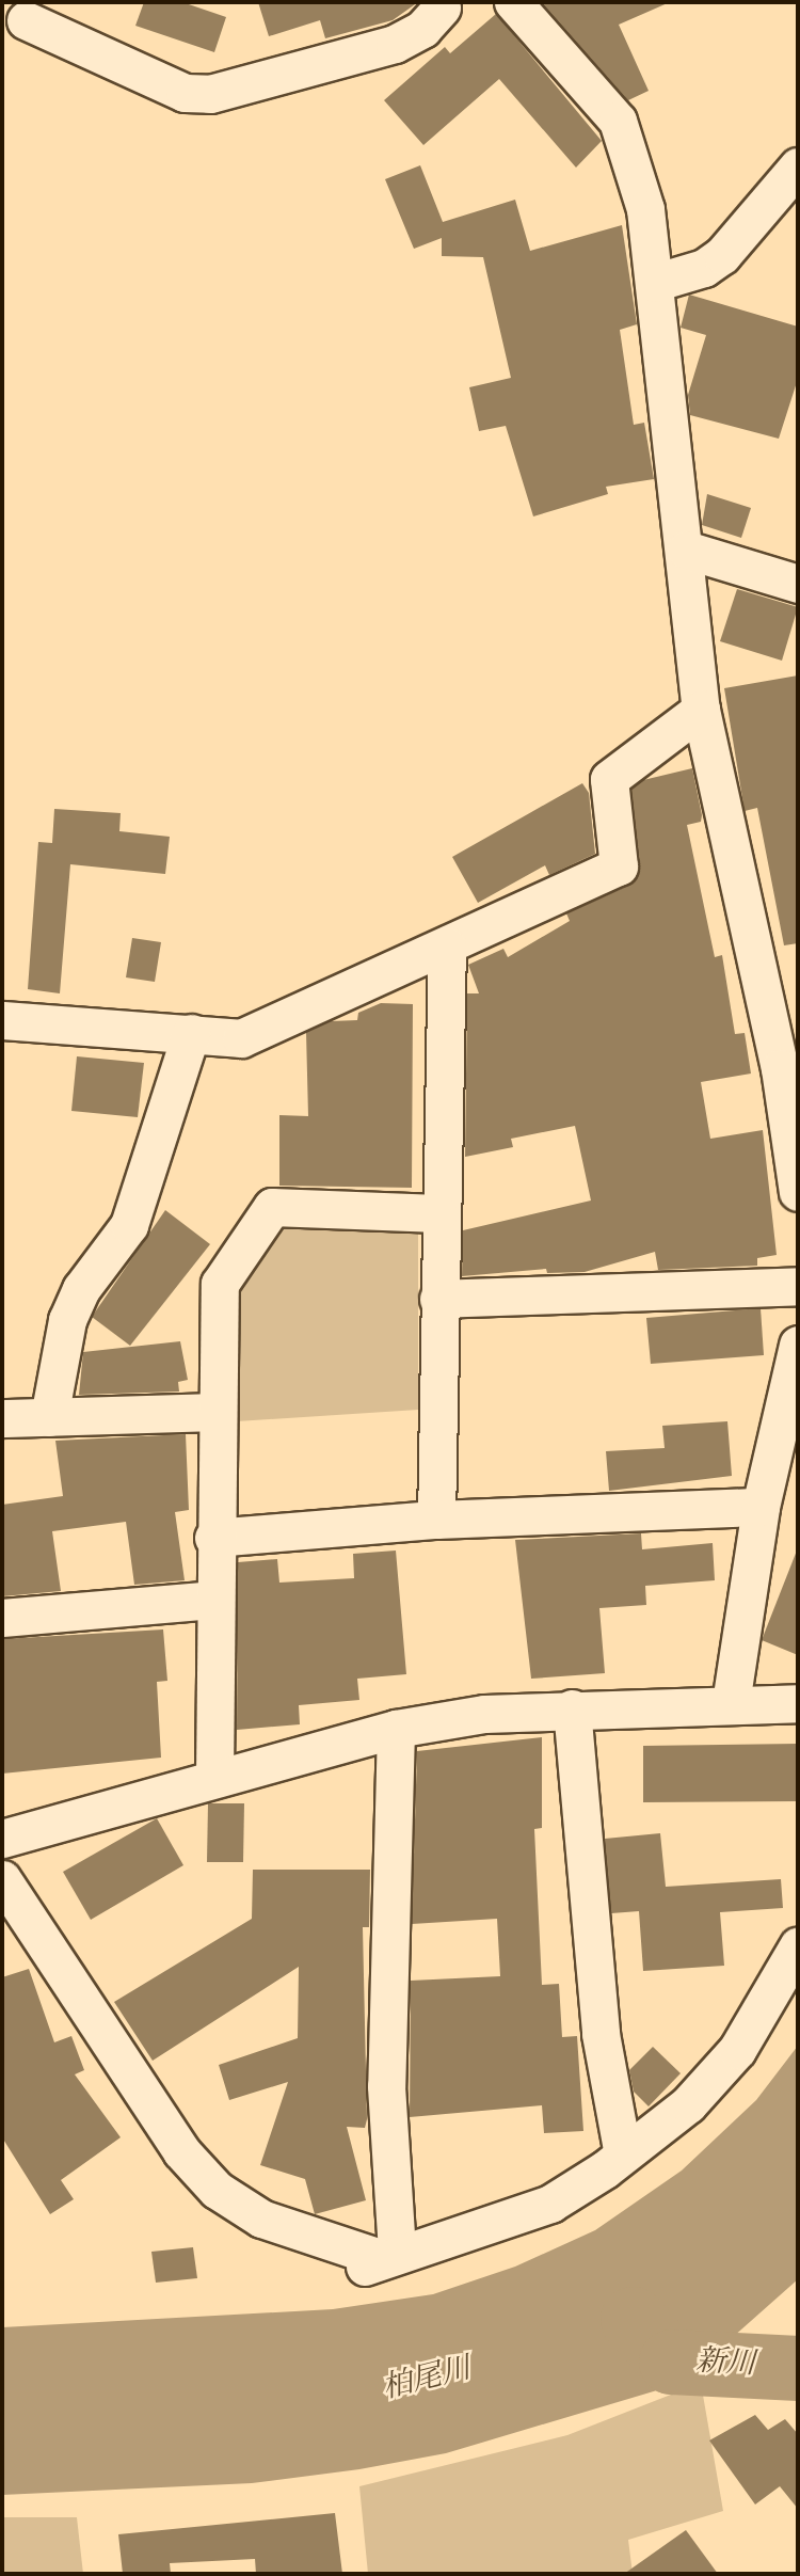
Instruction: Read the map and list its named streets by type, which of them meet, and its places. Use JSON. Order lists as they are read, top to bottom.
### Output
{
  "water": ["新川", "柏尾川"]
}
